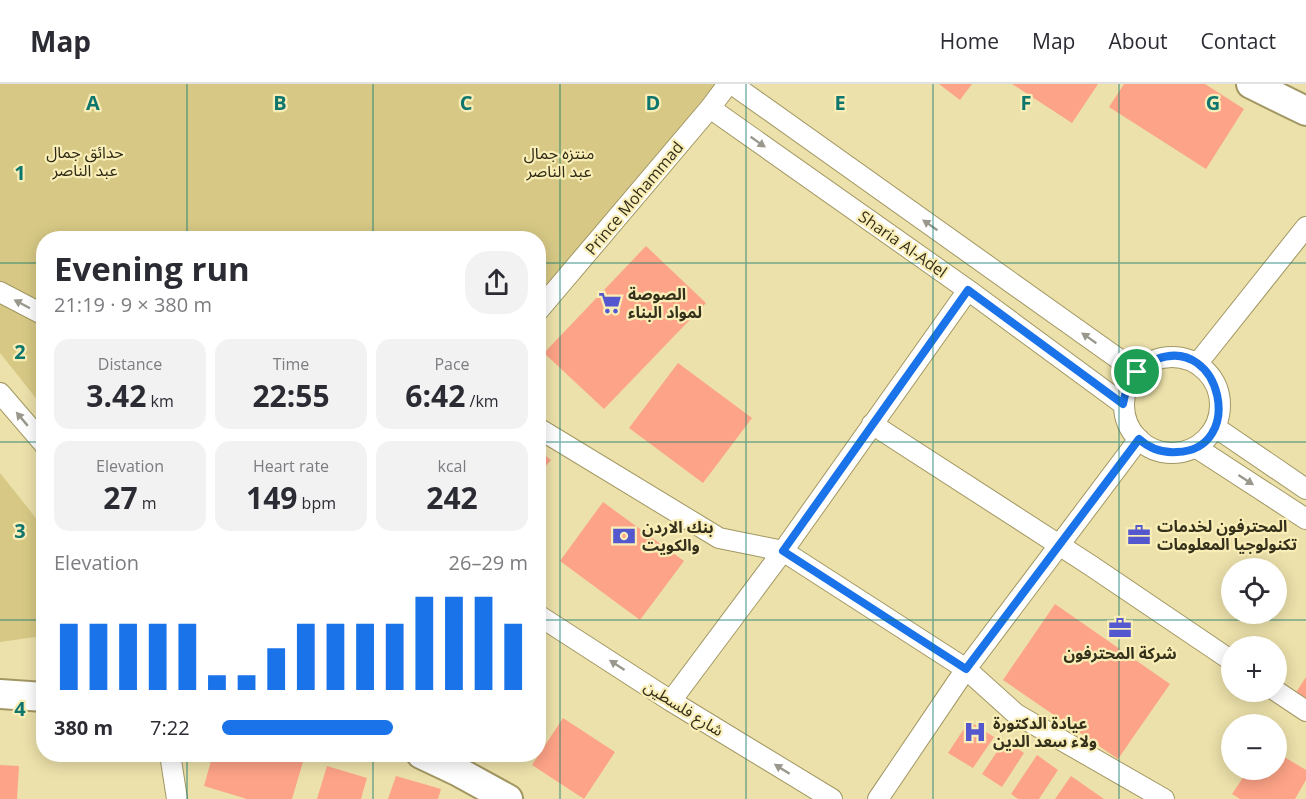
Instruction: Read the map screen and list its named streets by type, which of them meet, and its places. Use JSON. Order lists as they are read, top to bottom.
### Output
{
  "streets": {
    "street": ["Prince Mohammad", "Sharia Al-Adel", "شارع فلسطين"]
  },
  "crossings": [
    ["Prince Mohammad", "Sharia Al-Adel"]
  ],
  "parks": ["حدائق جمال عبد الناصر", "منتزه جمال عبد الناصر"],
  "places": {
    "supermarket": ["الصوصة لمواد البناء"],
    "office": ["المحترفون لخدمات تكنولوجيا المعلومات", "شركة المحترفون"],
    "bank": ["بنك الاردن والكويت"],
    "hospital": ["عيادة الدكتورة ولاء سعد الدين"]
  },
  "page": {
    "header": "Map",
    "nav": [
      "Home",
      "Map",
      "About",
      "Contact"
    ],
    "heading": ["Evening run", "21:19 · 9 × 380 m"],
    "stats": [
      ["Distance", "3.42 km"],
      ["Time", "22:55"],
      ["Pace", "6:42 /km"],
      ["Elevation", "27 m"],
      ["Heart rate", "149 bpm"],
      ["kcal", "242"]
    ],
    "chart": ["Elevation", "26–29 m"],
    "map_buttons": ["+", "−"],
    "list": [
      {
        "name": "380 m",
        "note": "7:22"
      }
    ]
  },
  "grid": {
    "columns": [
      "A",
      "B",
      "C",
      "D",
      "E",
      "F",
      "G"
    ],
    "rows": [
      "1",
      "2",
      "3",
      "4"
    ]
  }
}
